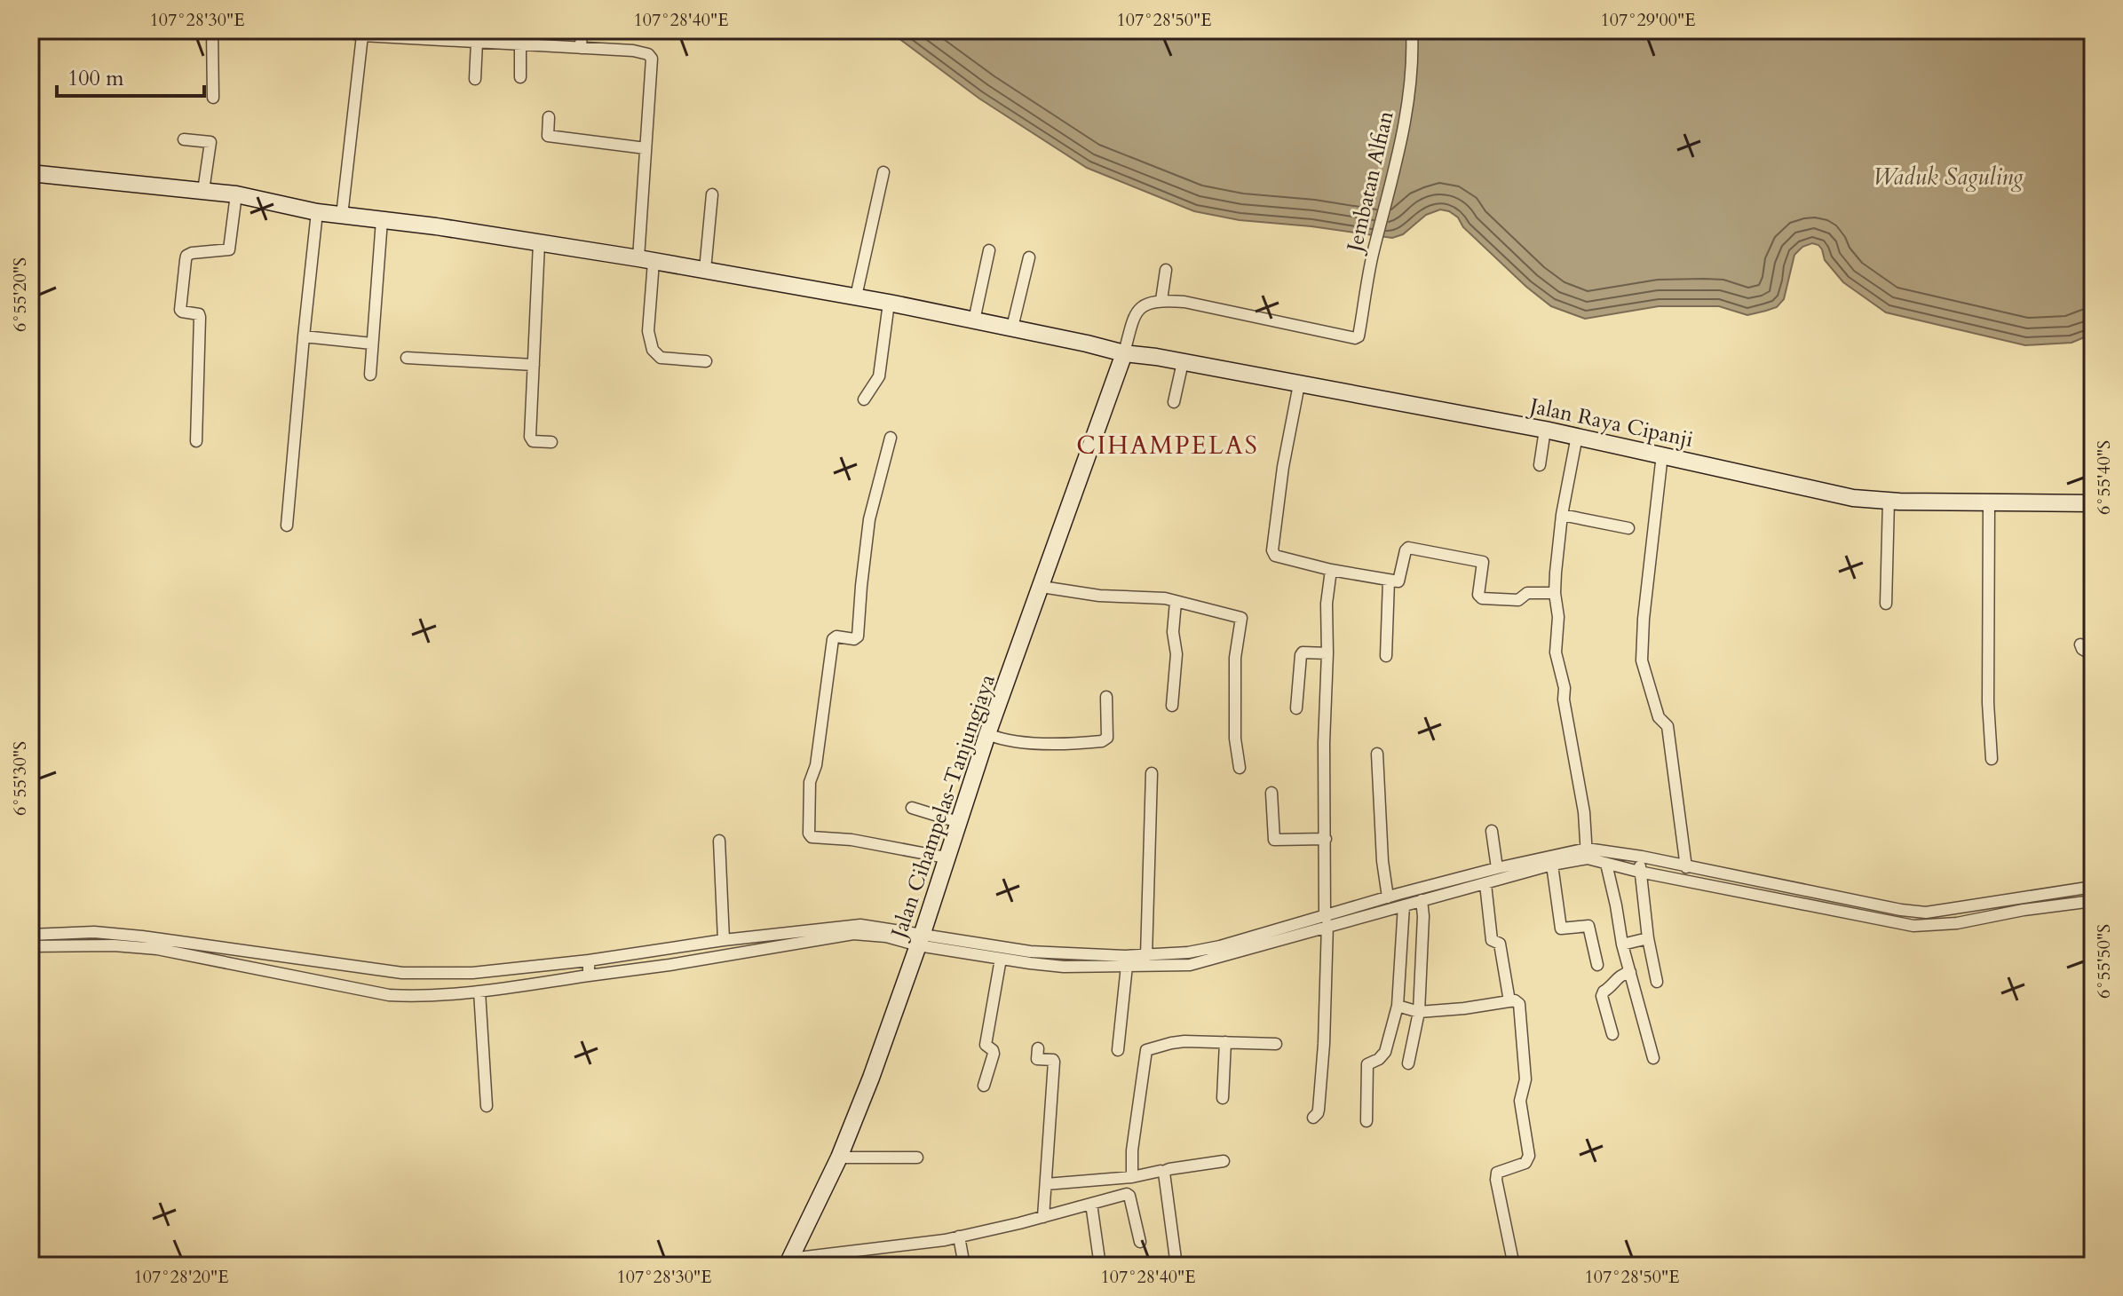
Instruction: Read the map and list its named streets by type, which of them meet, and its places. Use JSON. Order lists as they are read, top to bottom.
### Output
{
  "streets": {
    "main road": ["Jalan Raya Cipanji", "Jalan Cihampelas-Tanjungjaya"],
    "street": ["Jembatan Alfian"]
  },
  "crossings": [
    ["Jalan Raya Cipanji", "Jalan Cihampelas-Tanjungjaya"]
  ],
  "districts": ["CIHAMPELAS"],
  "water": ["Waduk Saguling"],
  "scale_bar": "100 m",
  "coordinates": [
    "107°28'30\"E",
    "107°28'40\"E",
    "107°28'50\"E",
    "107°29'00\"E",
    "6°55'20\"S",
    "6°55'40\"S",
    "6°55'30\"S",
    "6°55'50\"S",
    "107°28'20\"E"
  ]
}
